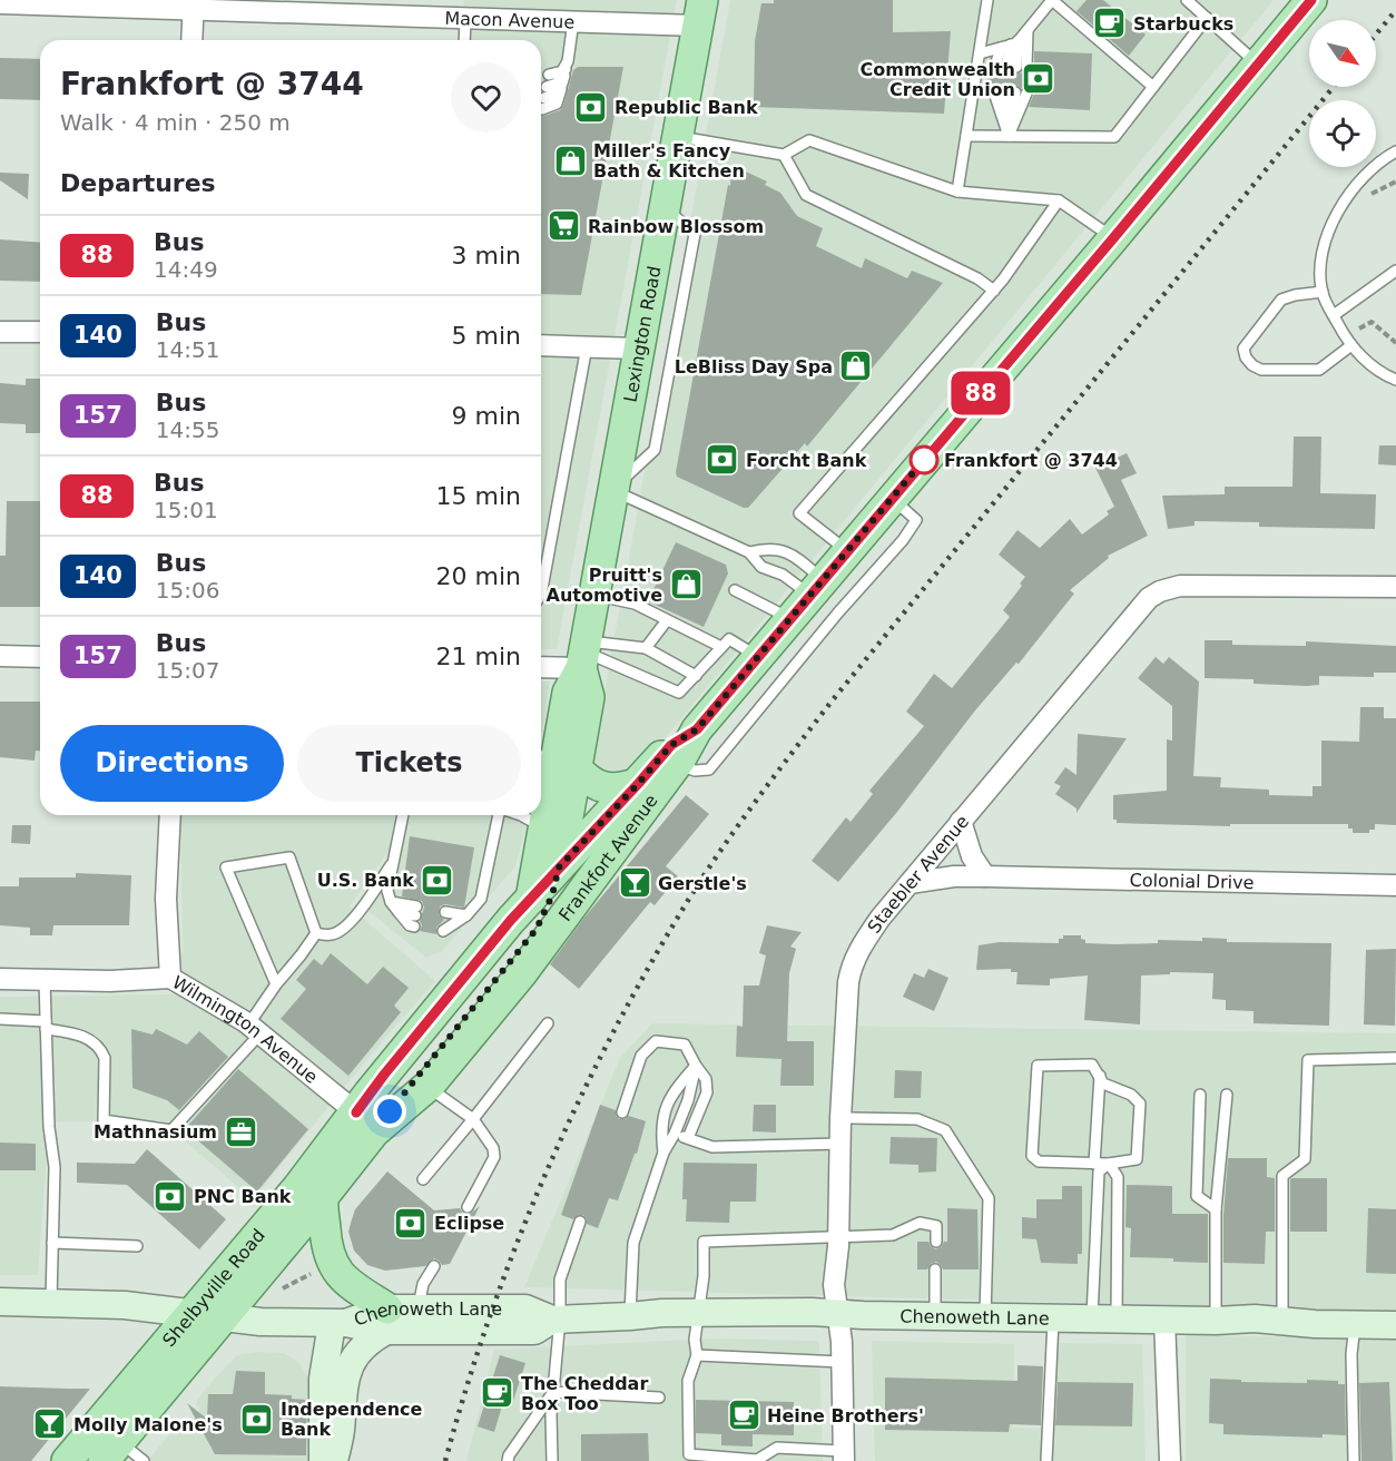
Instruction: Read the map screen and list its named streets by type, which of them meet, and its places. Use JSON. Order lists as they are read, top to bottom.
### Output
{
  "streets": {
    "main road": [
      "Lexington Road",
      "Frankfort Avenue",
      "Shelbyville Road",
      "Chenoweth Lane"
    ],
    "street": [
      "Macon Avenue",
      "Staebler Avenue",
      "Colonial Drive",
      "Wilmington Avenue"
    ]
  },
  "crossings": [
    ["Macon Avenue", "Lexington Road"],
    ["Lexington Road", "Frankfort Avenue"],
    ["Frankfort Avenue", "Wilmington Avenue"],
    ["Frankfort Avenue", "Shelbyville Road"],
    ["Staebler Avenue", "Colonial Drive"],
    ["Staebler Avenue", "Chenoweth Lane"],
    ["Wilmington Avenue", "Shelbyville Road"],
    ["Shelbyville Road", "Chenoweth Lane"]
  ],
  "places": {
    "cafe": ["Starbucks", "The Cheddar Box Too", "Heine Brothers'"],
    "bank": [
      "Commonwealth Credit Union",
      "Republic Bank",
      "Forcht Bank",
      "U.S. Bank",
      "PNC Bank",
      "Eclipse",
      "Independence Bank"
    ],
    "shop": ["Miller's Fancy Bath & Kitchen", "LeBliss Day Spa", "Pruitt's Automotive"],
    "supermarket": ["Rainbow Blossom"],
    "other": ["Frankfort @ 3744"],
    "bar": ["Gerstle's", "Molly Malone's"],
    "office": ["Mathnasium"]
  },
  "lines": ["bus line 88"],
  "north": "bottom right",
  "page": {
    "on_map": "88",
    "heading": [
      ["Frankfort @ 3744", "Walk · 4 min · 250 m"],
      "Departures"
    ],
    "list": [
      {
        "mark": "88",
        "name": "Bus",
        "note": "14:49",
        "value": "3 min"
      },
      {
        "mark": "140",
        "name": "Bus",
        "note": "14:51",
        "value": "5 min"
      },
      {
        "mark": "157",
        "name": "Bus",
        "note": "14:55",
        "value": "9 min"
      },
      {
        "mark": "88",
        "name": "Bus",
        "note": "15:01",
        "value": "15 min"
      },
      {
        "mark": "140",
        "name": "Bus",
        "note": "15:06",
        "value": "20 min"
      },
      {
        "mark": "157",
        "name": "Bus",
        "note": "15:07",
        "value": "21 min"
      }
    ],
    "buttons": ["Directions", "Tickets"]
  }
}
